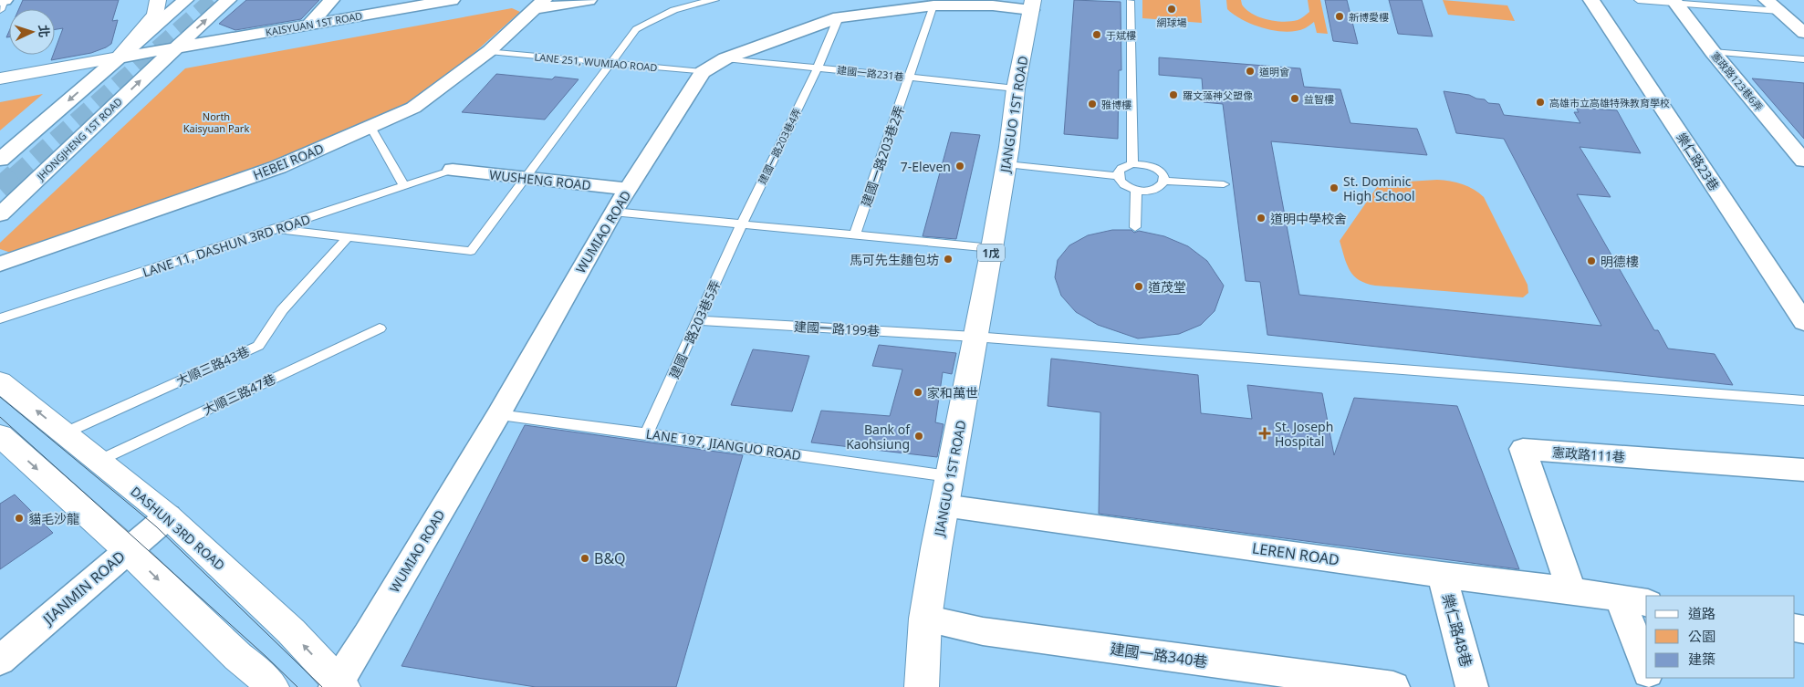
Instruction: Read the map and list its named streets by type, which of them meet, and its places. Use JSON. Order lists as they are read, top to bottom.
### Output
{
  "streets": {
    "street": [
      "KAISYUAN 1ST ROAD",
      "憲政路123巷6弄",
      "JIANGUO 1ST ROAD",
      "JHONGJHENG 1ST ROAD",
      "HEBEI ROAD",
      "樂仁路23巷",
      "WUSHENG ROAD",
      "WUMIAO ROAD",
      "1戊",
      "憲政路111巷",
      "DASHUN 3RD ROAD",
      "LEREN ROAD",
      "JIANMIN ROAD",
      "樂仁路48巷",
      "建國一路340巷"
    ],
    "lane": [
      "LANE 251, WUMIAO ROAD",
      "建國一路231巷",
      "建國一路203巷4弄",
      "建國一路203巷2弄",
      "LANE 11, DASHUN 3RD ROAD",
      "建國一路199巷",
      "建國一路203巷5弄",
      "大順三路43巷",
      "大順三路47巷",
      "LANE 197, JIANGUO ROAD"
    ]
  },
  "crossings": [
    ["KAISYUAN 1ST ROAD", "JHONGJHENG 1ST ROAD"],
    ["LANE 251, WUMIAO ROAD", "HEBEI ROAD"],
    ["LANE 251, WUMIAO ROAD", "WUMIAO ROAD"],
    ["建國一路231巷", "JIANGUO 1ST ROAD"],
    ["建國一路231巷", "建國一路203巷4弄"],
    ["建國一路231巷", "建國一路203巷2弄"],
    ["建國一路231巷", "WUMIAO ROAD"],
    ["JIANGUO 1ST ROAD", "WUMIAO ROAD"],
    ["JIANGUO 1ST ROAD", "建國一路199巷"],
    ["JIANGUO 1ST ROAD", "LANE 197, JIANGUO ROAD"],
    ["JIANGUO 1ST ROAD", "LEREN ROAD"],
    ["JIANGUO 1ST ROAD", "建國一路340巷"],
    ["建國一路203巷4弄", "WUMIAO ROAD"],
    ["建國一路203巷4弄", "建國一路203巷5弄"],
    ["建國一路203巷2弄", "WUMIAO ROAD"],
    ["WUSHENG ROAD", "WUMIAO ROAD"],
    ["WUSHENG ROAD", "LANE 11, DASHUN 3RD ROAD"],
    ["WUMIAO ROAD", "LANE 197, JIANGUO ROAD"],
    ["WUMIAO ROAD", "DASHUN 3RD ROAD"],
    ["建國一路199巷", "建國一路203巷5弄"],
    ["建國一路203巷5弄", "LANE 197, JIANGUO ROAD"],
    ["大順三路43巷", "DASHUN 3RD ROAD"],
    ["大順三路47巷", "DASHUN 3RD ROAD"],
    ["LANE 197, JIANGUO ROAD", "LEREN ROAD"],
    ["憲政路111巷", "LEREN ROAD"],
    ["DASHUN 3RD ROAD", "JIANMIN ROAD"],
    ["LEREN ROAD", "樂仁路48巷"]
  ],
  "parks": ["North Kaisyuan Park"],
  "places": {
    "other": [
      "網球場",
      "新博愛樓",
      "于斌樓",
      "道明會",
      "羅文藻神父塑像",
      "益智樓",
      "高雄市立高雄特殊教育學校",
      "雅博樓",
      "7-Eleven",
      "St. Dominic High School",
      "道明中學校舍",
      "馬可先生麵包坊",
      "明德樓",
      "道茂堂",
      "家和萬世",
      "Bank of Kaohsiung",
      "貓毛沙龍",
      "B&Q"
    ],
    "health": ["St. Joseph Hospital"]
  },
  "legend": ["道路", "公園", "建築"],
  "north": "right"
}
